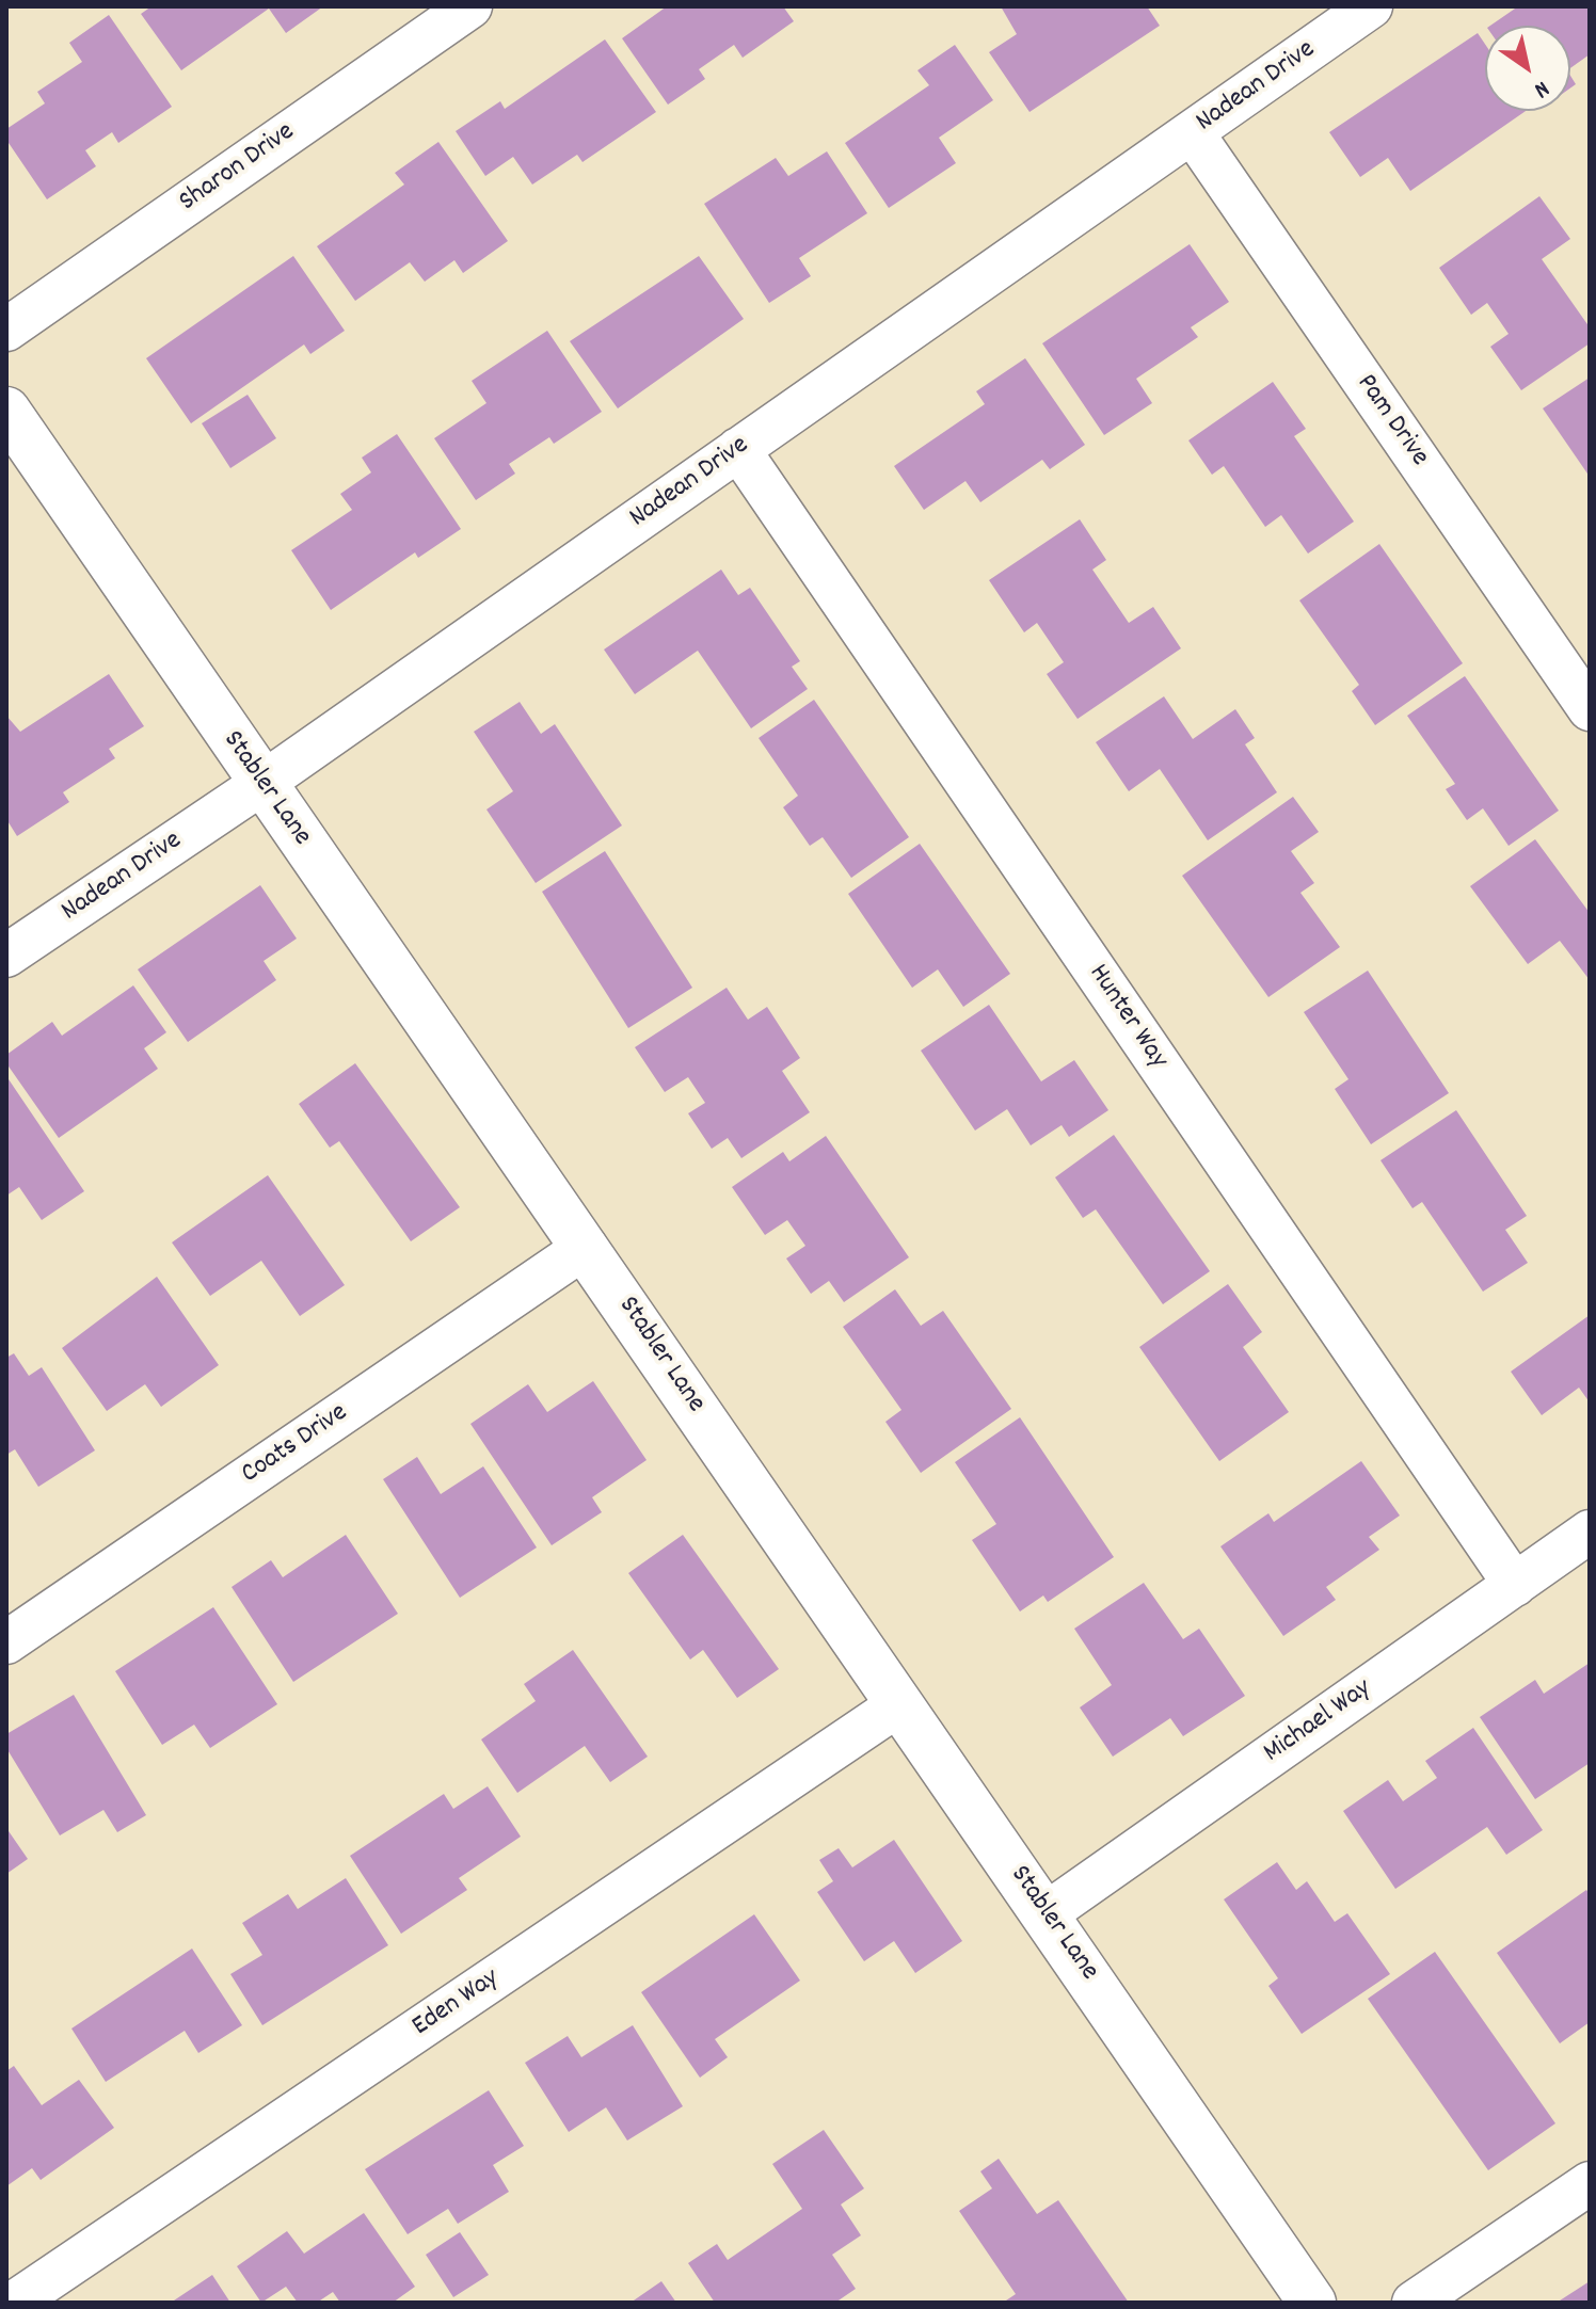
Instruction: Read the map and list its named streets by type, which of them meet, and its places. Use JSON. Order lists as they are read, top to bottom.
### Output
{
  "streets": {
    "street": [
      "Nadean Drive",
      "Sharon Drive",
      "Pam Drive",
      "Stabler Lane",
      "Hunter Way",
      "Coats Drive",
      "Michael Way",
      "Eden Way"
    ]
  },
  "crossings": [
    ["Nadean Drive", "Pam Drive"],
    ["Nadean Drive", "Stabler Lane"],
    ["Nadean Drive", "Hunter Way"],
    ["Stabler Lane", "Coats Drive"],
    ["Stabler Lane", "Michael Way"],
    ["Stabler Lane", "Eden Way"],
    ["Hunter Way", "Michael Way"]
  ],
  "north": "bottom right"
}
